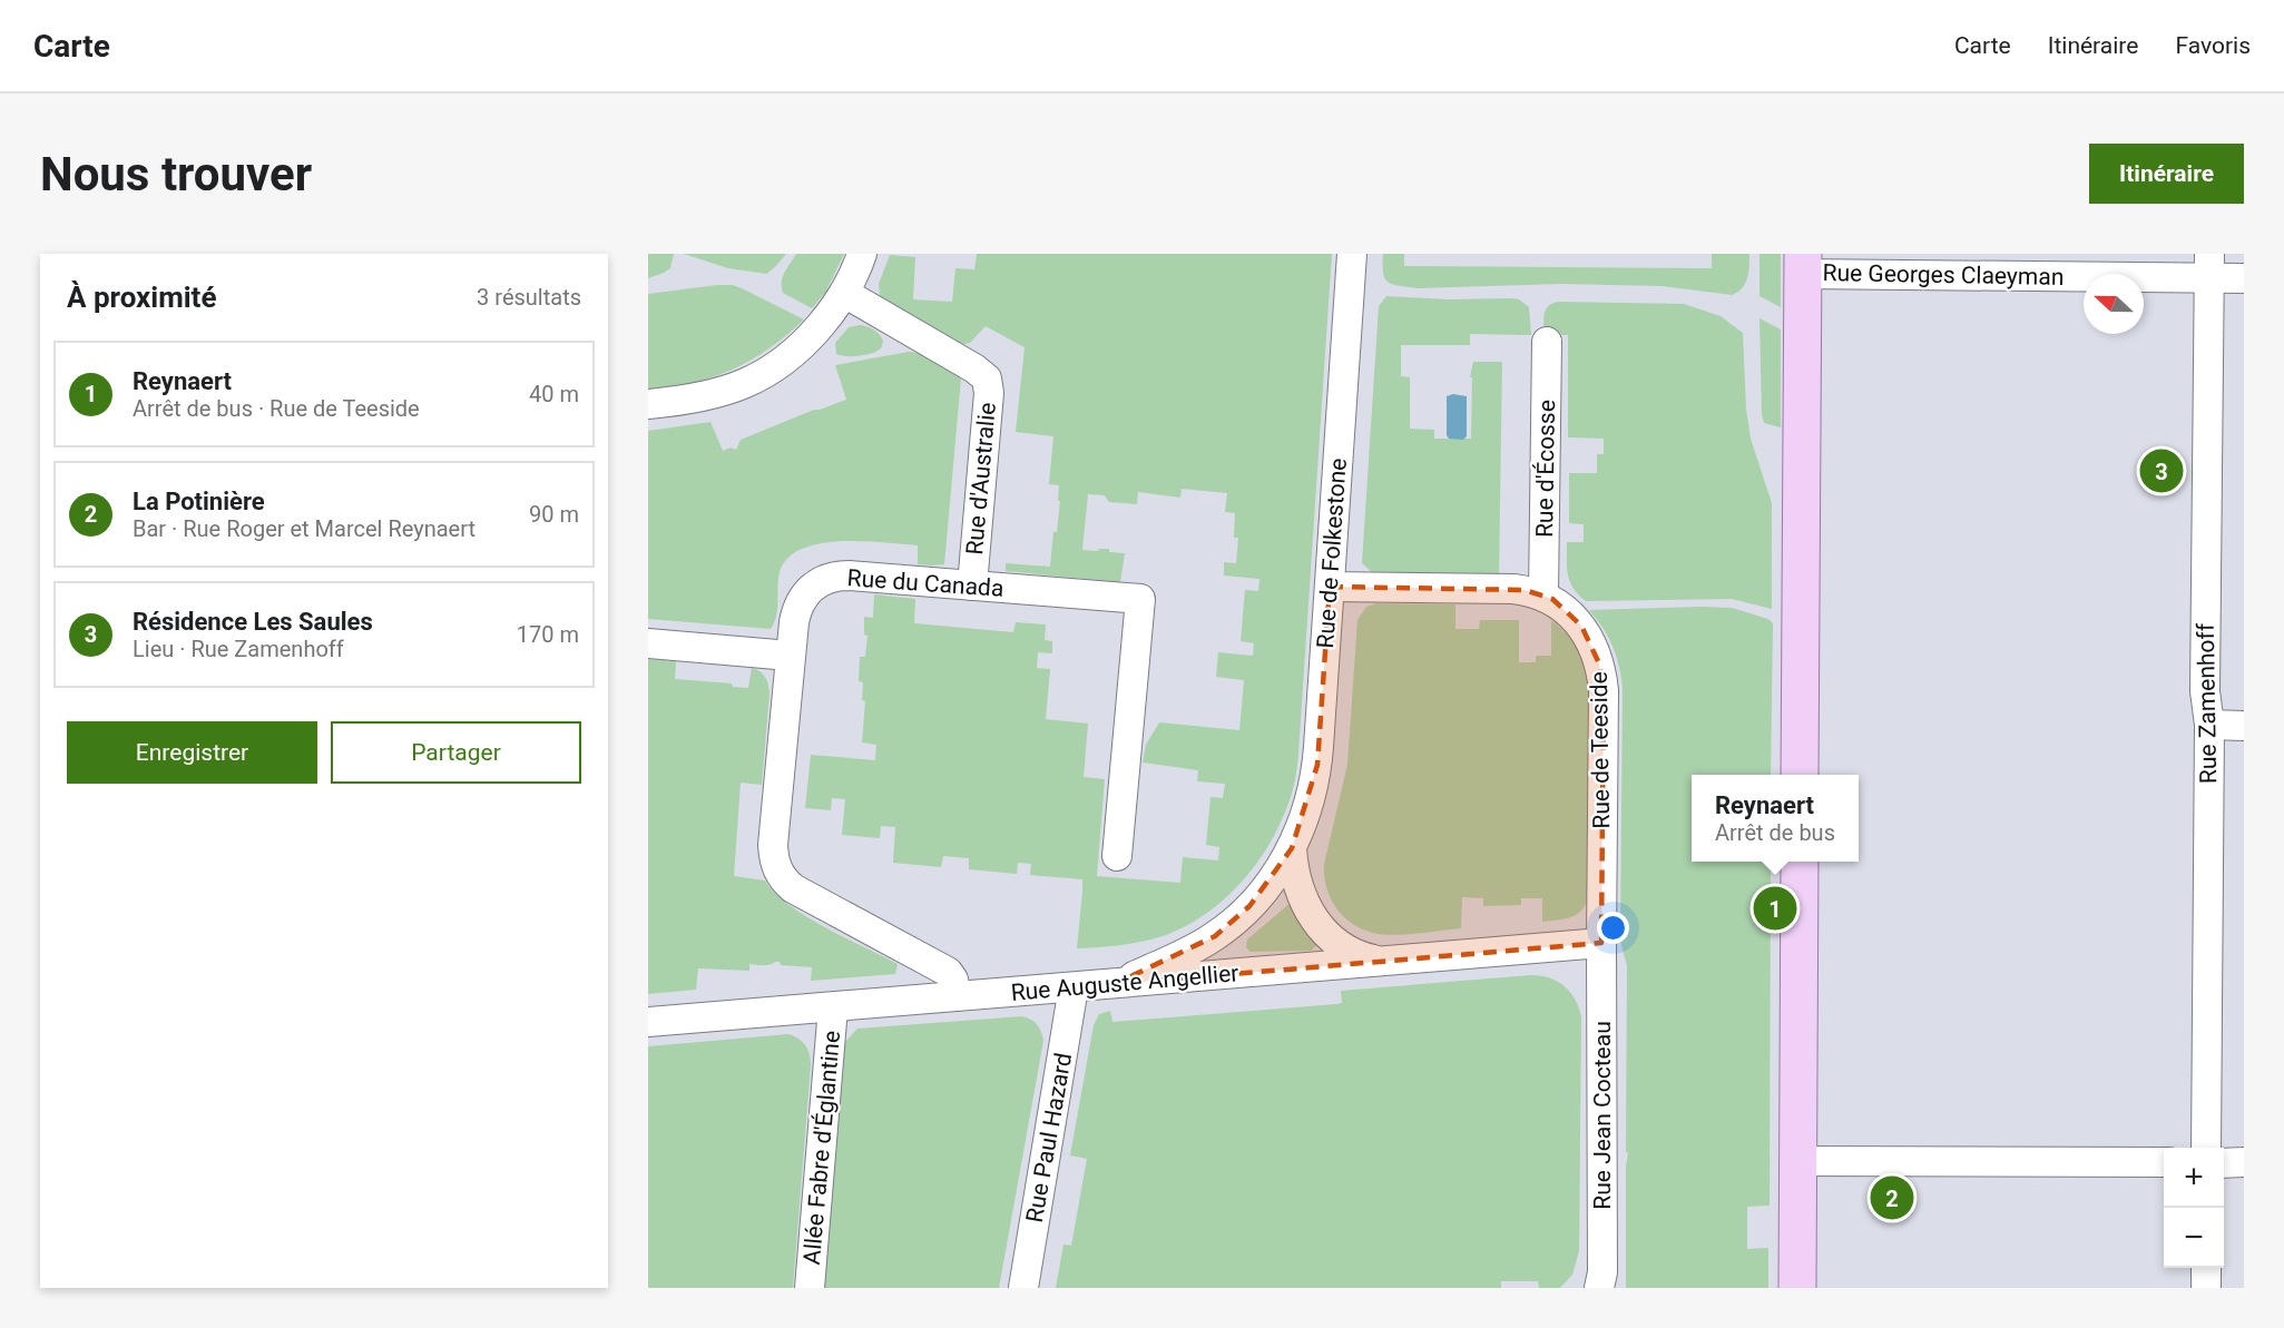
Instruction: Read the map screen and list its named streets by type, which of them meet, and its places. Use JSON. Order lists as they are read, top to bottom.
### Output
{
  "streets": {
    "street": [
      "Rue Georges Claeyman",
      "Rue d'Écosse",
      "Rue d'Australie",
      "Rue de Folkestone",
      "Rue du Canada",
      "Rue Zamenhoff",
      "Rue de Teeside",
      "Rue Auguste Angellier",
      "Rue Jean Cocteau",
      "Rue Paul Hazard",
      "Allée Fabre d'Églantine"
    ]
  },
  "crossings": [
    ["Rue Georges Claeyman", "Rue Zamenhoff"],
    ["Rue d'Écosse", "Rue de Teeside"],
    ["Rue d'Australie", "Rue du Canada"],
    ["Rue de Folkestone", "Rue de Teeside"],
    ["Rue de Folkestone", "Rue Auguste Angellier"],
    ["Rue du Canada", "Rue Auguste Angellier"],
    ["Rue de Teeside", "Rue Auguste Angellier"],
    ["Rue de Teeside", "Rue Jean Cocteau"],
    ["Rue Auguste Angellier", "Rue Jean Cocteau"],
    ["Rue Auguste Angellier", "Rue Paul Hazard"],
    ["Rue Auguste Angellier", "Allée Fabre d'Églantine"]
  ],
  "north": "left",
  "page": {
    "header": "Carte",
    "nav": ["Carte", "Itinéraire", "Favoris"],
    "buttons": [
      "Itinéraire",
      ["Enregistrer", "Partager"]
    ],
    "title": "Nous trouver",
    "heading": ["À proximité", "3 résultats"],
    "list": [
      {
        "mark": "1",
        "name": "Reynaert",
        "note": "Arrêt de bus · Rue de Teeside",
        "value": "40 m"
      },
      {
        "mark": "2",
        "name": "La Potinière",
        "note": "Bar · Rue Roger et Marcel Reynaert",
        "value": "90 m"
      },
      {
        "mark": "3",
        "name": "Résidence Les Saules",
        "note": "Lieu · Rue Zamenhoff",
        "value": "170 m"
      }
    ],
    "pins": ["3", "1", "2"],
    "popup": ["Reynaert", "Arrêt de bus"],
    "map_buttons": ["+", "−"]
  }
}
